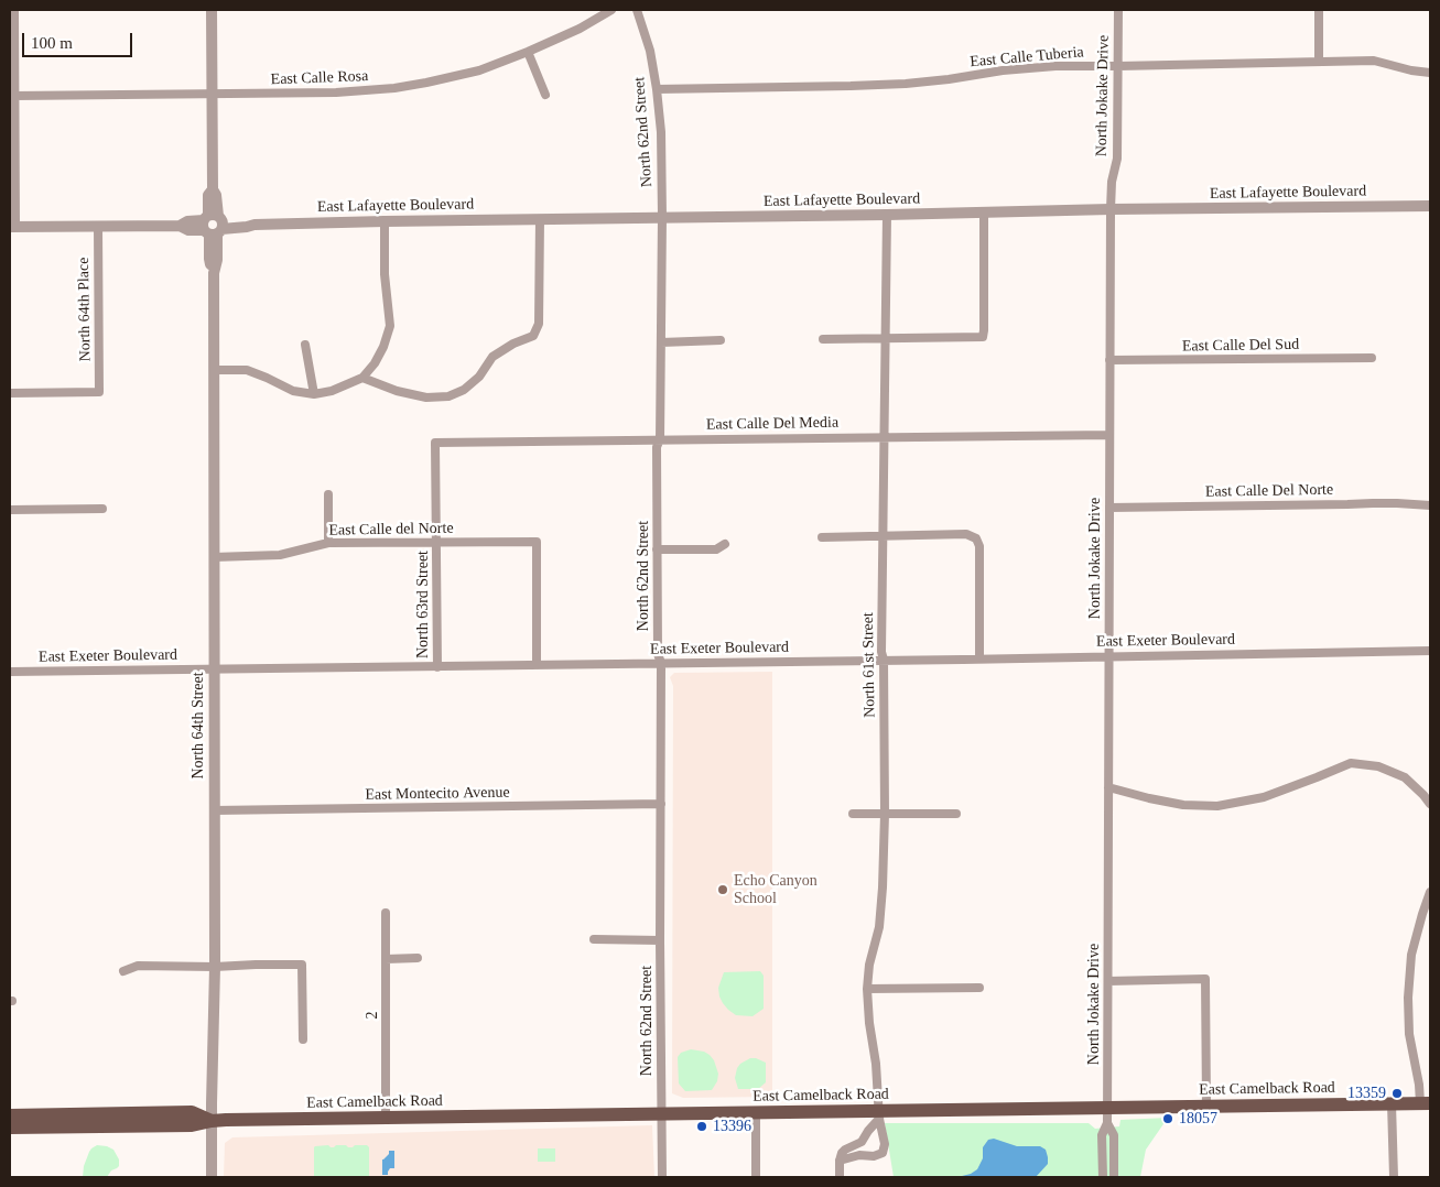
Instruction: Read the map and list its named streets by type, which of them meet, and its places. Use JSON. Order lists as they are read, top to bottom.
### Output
{
  "streets": {
    "main road": ["East Camelback Road"],
    "street": [
      "East Calle Tuberia",
      "East Calle Rosa",
      "North Jokake Drive",
      "North 62nd Street",
      "East Lafayette Boulevard",
      "North 64th Place",
      "East Calle Del Sud",
      "East Calle Del Media",
      "East Calle Del Norte",
      "East Calle del Norte",
      "North 63rd Street",
      "East Exeter Boulevard",
      "North 61st Street",
      "North 64th Street",
      "East Montecito Avenue",
      "2"
    ]
  },
  "crossings": [
    ["East Calle Tuberia", "North Jokake Drive"],
    ["East Calle Tuberia", "North 62nd Street"],
    ["East Calle Rosa", "North 64th Street"],
    ["North Jokake Drive", "East Lafayette Boulevard"],
    ["North Jokake Drive", "East Calle Del Sud"],
    ["North Jokake Drive", "East Calle Del Media"],
    ["North Jokake Drive", "East Calle Del Norte"],
    ["North Jokake Drive", "East Exeter Boulevard"],
    ["North Jokake Drive", "East Camelback Road"],
    ["North 62nd Street", "East Lafayette Boulevard"],
    ["North 62nd Street", "East Calle Del Media"],
    ["North 62nd Street", "East Exeter Boulevard"],
    ["North 62nd Street", "East Montecito Avenue"],
    ["North 62nd Street", "East Camelback Road"],
    ["East Lafayette Boulevard", "North 64th Place"],
    ["East Lafayette Boulevard", "North 61st Street"],
    ["East Lafayette Boulevard", "North 64th Street"],
    ["East Calle Del Media", "North 63rd Street"],
    ["East Calle Del Media", "North 61st Street"],
    ["East Calle del Norte", "North 63rd Street"],
    ["East Calle del Norte", "East Exeter Boulevard"],
    ["East Calle del Norte", "North 64th Street"],
    ["North 63rd Street", "East Exeter Boulevard"],
    ["East Exeter Boulevard", "North 61st Street"],
    ["East Exeter Boulevard", "North 64th Street"],
    ["North 61st Street", "East Camelback Road"],
    ["North 64th Street", "East Montecito Avenue"],
    ["North 64th Street", "East Camelback Road"],
    ["2", "East Camelback Road"]
  ],
  "places": [
    "Echo Canyon School",
    "13359",
    "18057",
    "13396"
  ],
  "scale_bar": "100 m"
}
